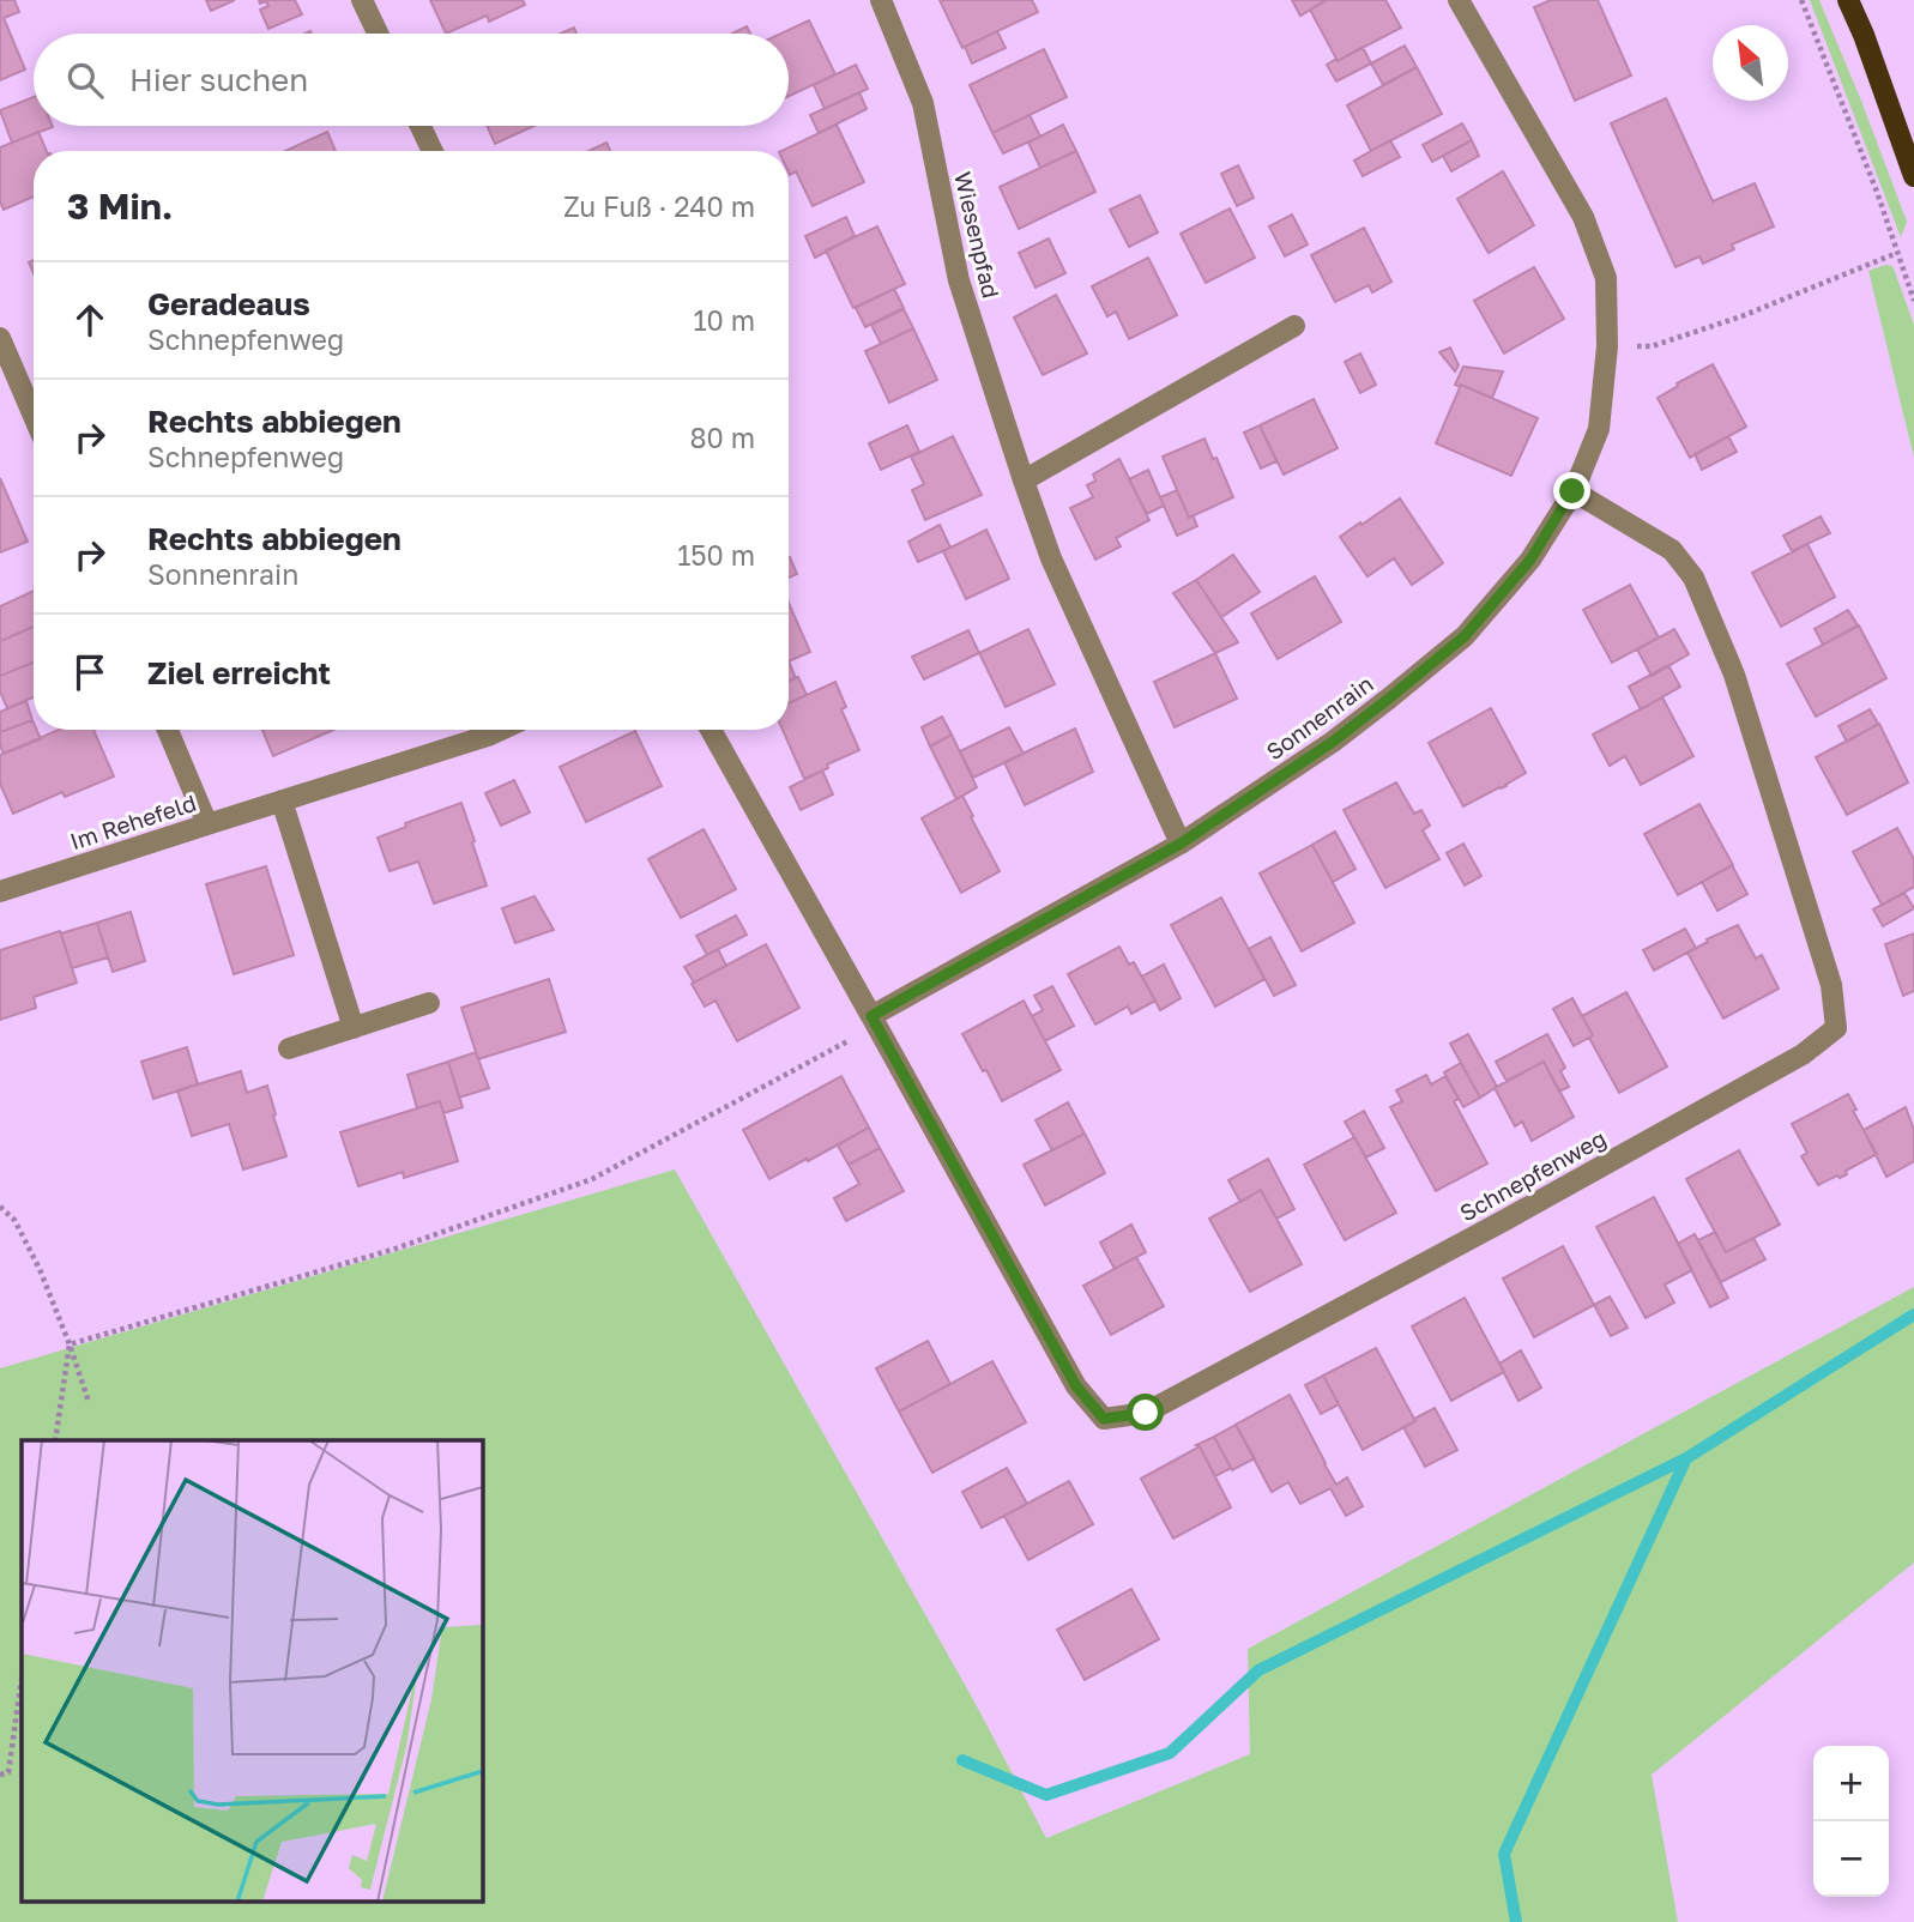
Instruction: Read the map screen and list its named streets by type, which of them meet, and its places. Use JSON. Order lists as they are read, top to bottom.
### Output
{
  "streets": {
    "street": [
      "Wiesenpfad",
      "Sonnenrain",
      "Im Rehefeld",
      "Schnepfenweg"
    ]
  },
  "crossings": [
    ["Wiesenpfad", "Sonnenrain"],
    ["Sonnenrain", "Schnepfenweg"]
  ],
  "north": "top left",
  "page": {
    "search": "Hier suchen",
    "heading": ["3 Min.", "Zu Fuß · 240 m"],
    "list": [
      ["Geradeaus", "Schnepfenweg", "10 m"],
      ["Rechts abbiegen", "Schnepfenweg", "80 m"],
      ["Rechts abbiegen", "Sonnenrain", "150 m"],
      "Ziel erreicht"
    ],
    "map_buttons": ["+", "−"]
  }
}
